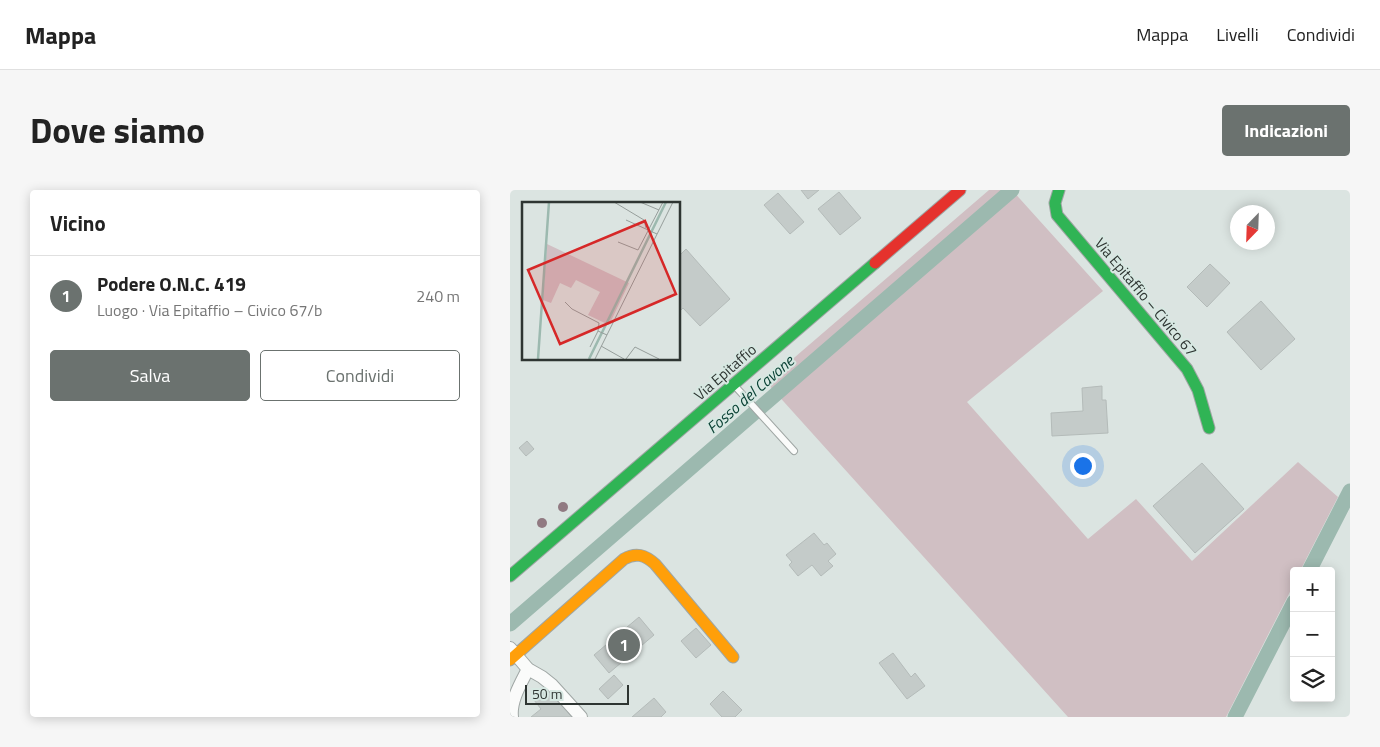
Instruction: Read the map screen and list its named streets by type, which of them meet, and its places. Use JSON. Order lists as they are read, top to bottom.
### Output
{
  "streets": {
    "main road": ["Via Epitaffio – Civico 67", "Via Epitaffio"]
  },
  "water": ["Fosso del Cavone"],
  "scale_bar": "50 m",
  "north": "bottom left",
  "page": {
    "header": "Mappa",
    "nav": ["Mappa", "Livelli", "Condividi"],
    "title": "Dove siamo",
    "buttons": [
      "Indicazioni",
      ["Salva", "Condividi"]
    ],
    "heading": "Vicino",
    "list": [
      {
        "mark": "1",
        "name": "Podere O.N.C. 419",
        "note": "Luogo · Via Epitaffio – Civico 67/b",
        "value": "240 m"
      }
    ],
    "map_buttons": ["+", "−"],
    "pins": "1",
    "scale": "50 m"
  }
}
